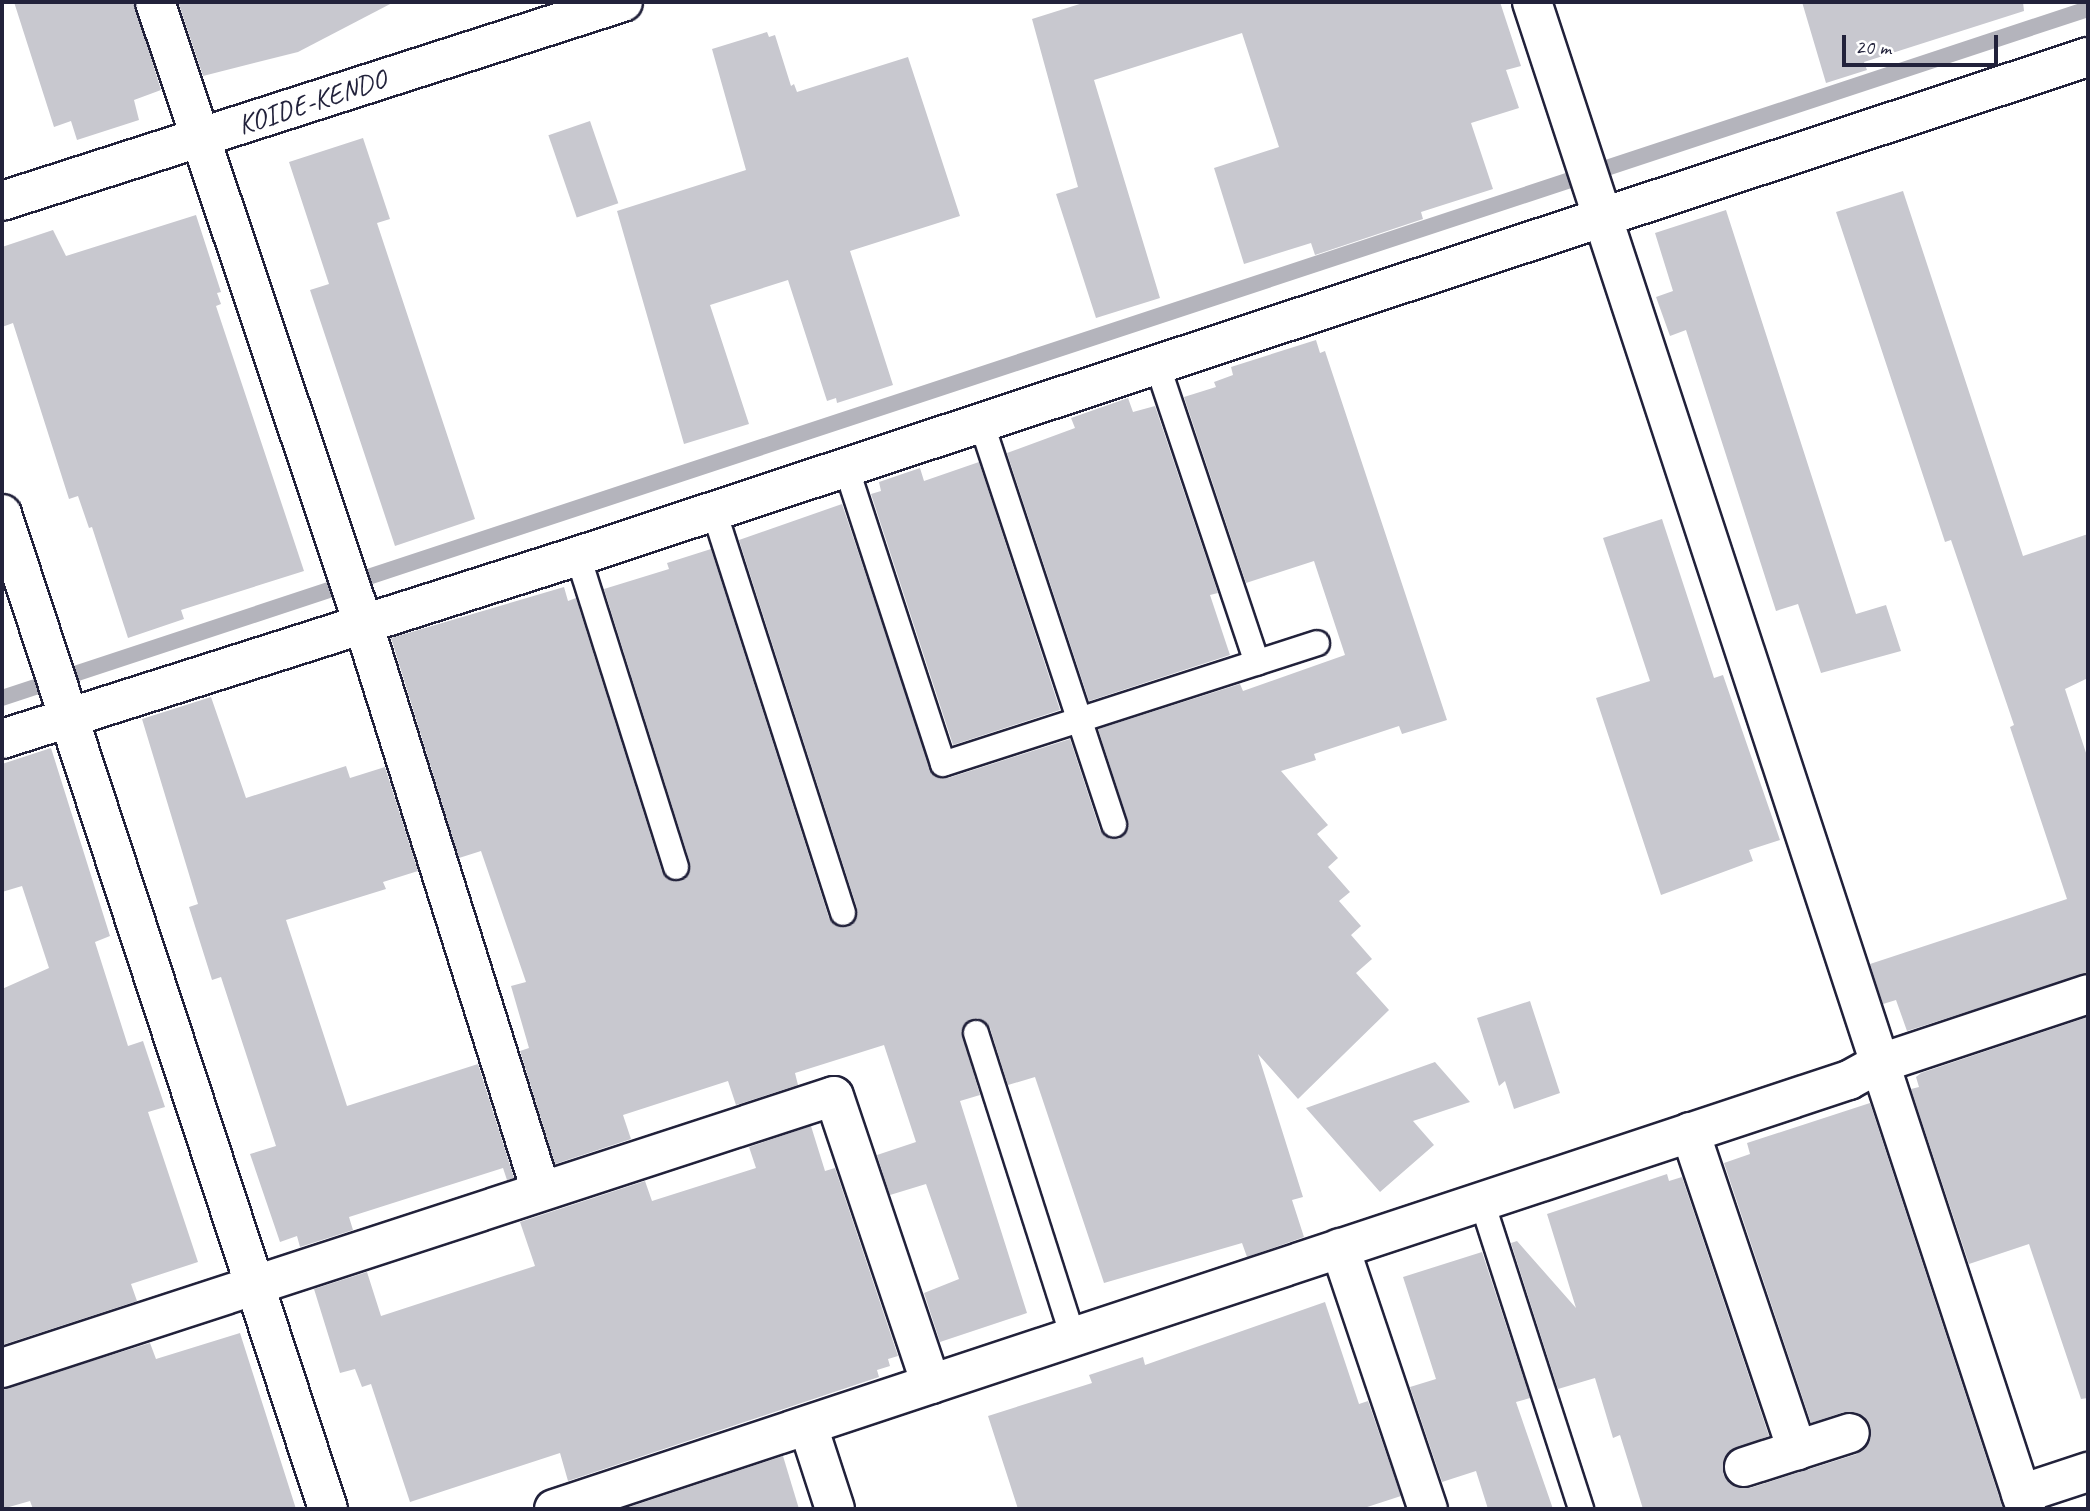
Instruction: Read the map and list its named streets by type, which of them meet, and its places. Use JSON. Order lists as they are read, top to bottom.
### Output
{
  "streets": {
    "street": ["KOIDE-KENDO"]
  },
  "scale_bar": "20 m"
}
